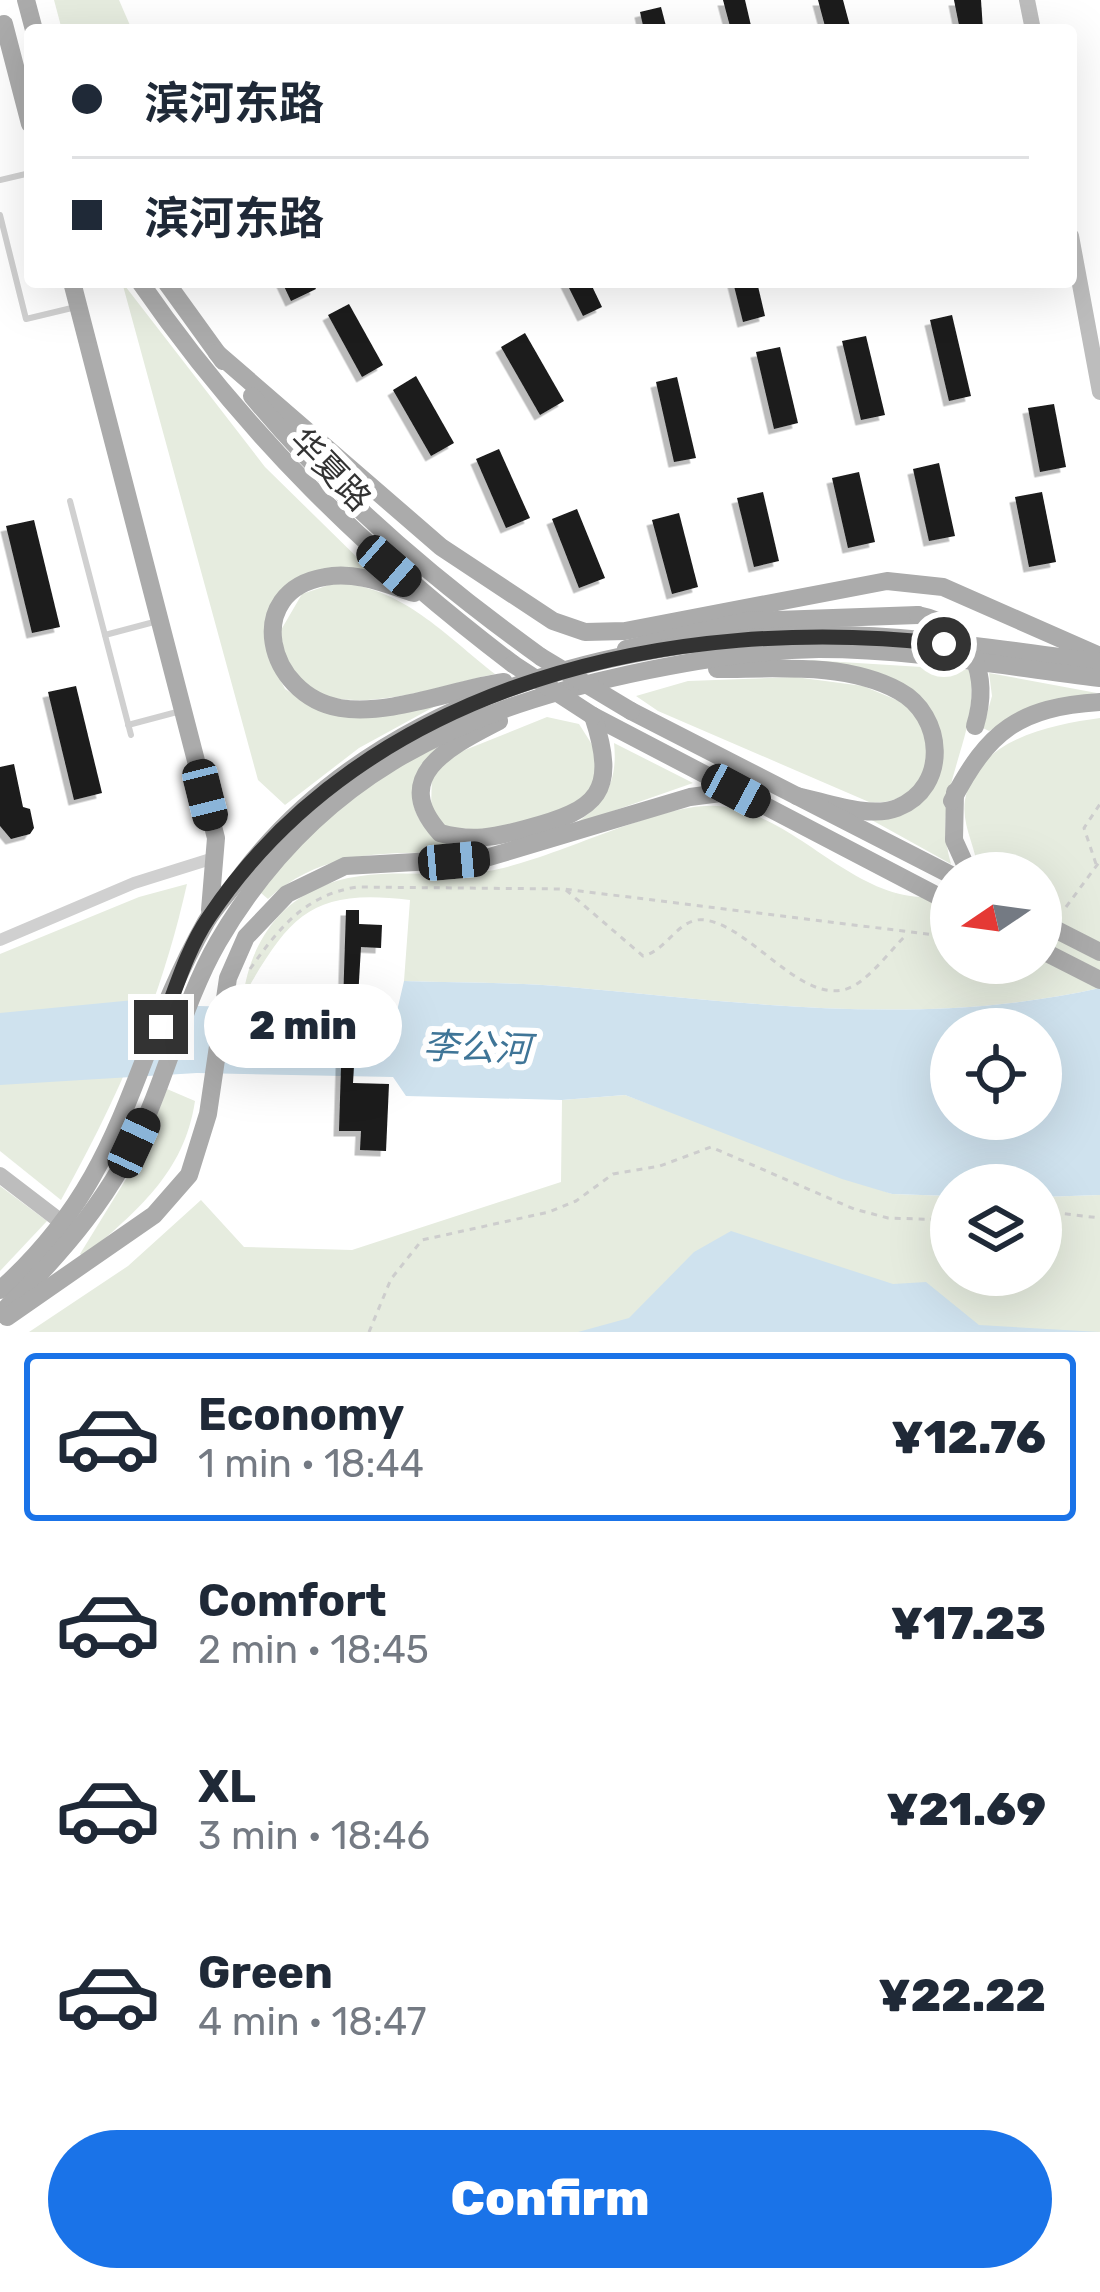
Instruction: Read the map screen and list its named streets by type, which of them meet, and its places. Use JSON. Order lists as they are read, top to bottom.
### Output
{
  "streets": {
    "main road": ["华夏路"]
  },
  "water": ["李公河"],
  "north": "left",
  "page": {
    "banner": ["滨河东路", "滨河东路"],
    "bubble": "2 min",
    "list": [
      {
        "name": "Economy",
        "note": "1 min · 18:44",
        "value": "¥12.76"
      },
      {
        "name": "Comfort",
        "note": "2 min · 18:45",
        "value": "¥17.23"
      },
      {
        "name": "XL",
        "note": "3 min · 18:46",
        "value": "¥21.69"
      },
      {
        "name": "Green",
        "note": "4 min · 18:47",
        "value": "¥22.22"
      }
    ],
    "buttons": "Confirm"
  }
}
